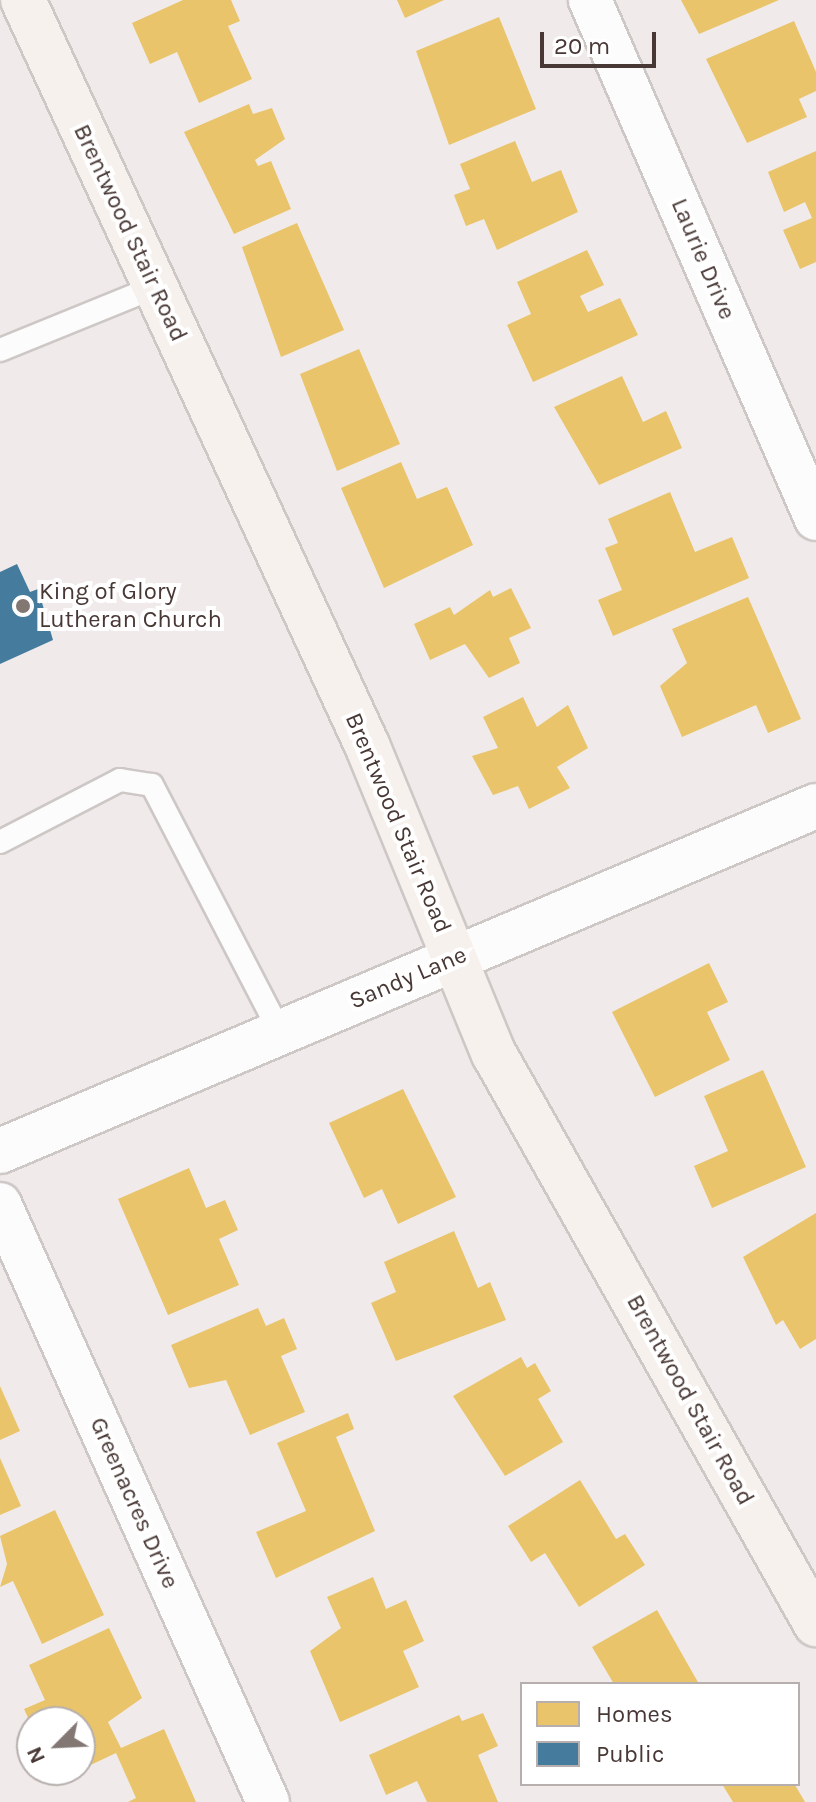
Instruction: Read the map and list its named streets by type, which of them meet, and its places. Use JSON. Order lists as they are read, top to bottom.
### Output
{
  "streets": {
    "main road": ["Brentwood Stair Road"],
    "street": ["Laurie Drive", "Sandy Lane", "Greenacres Drive"]
  },
  "crossings": [
    ["Brentwood Stair Road", "Sandy Lane"]
  ],
  "places": ["King of Glory Lutheran Church"],
  "legend": ["Homes", "Public"],
  "scale_bar": "20 m",
  "north": "bottom left"
}
